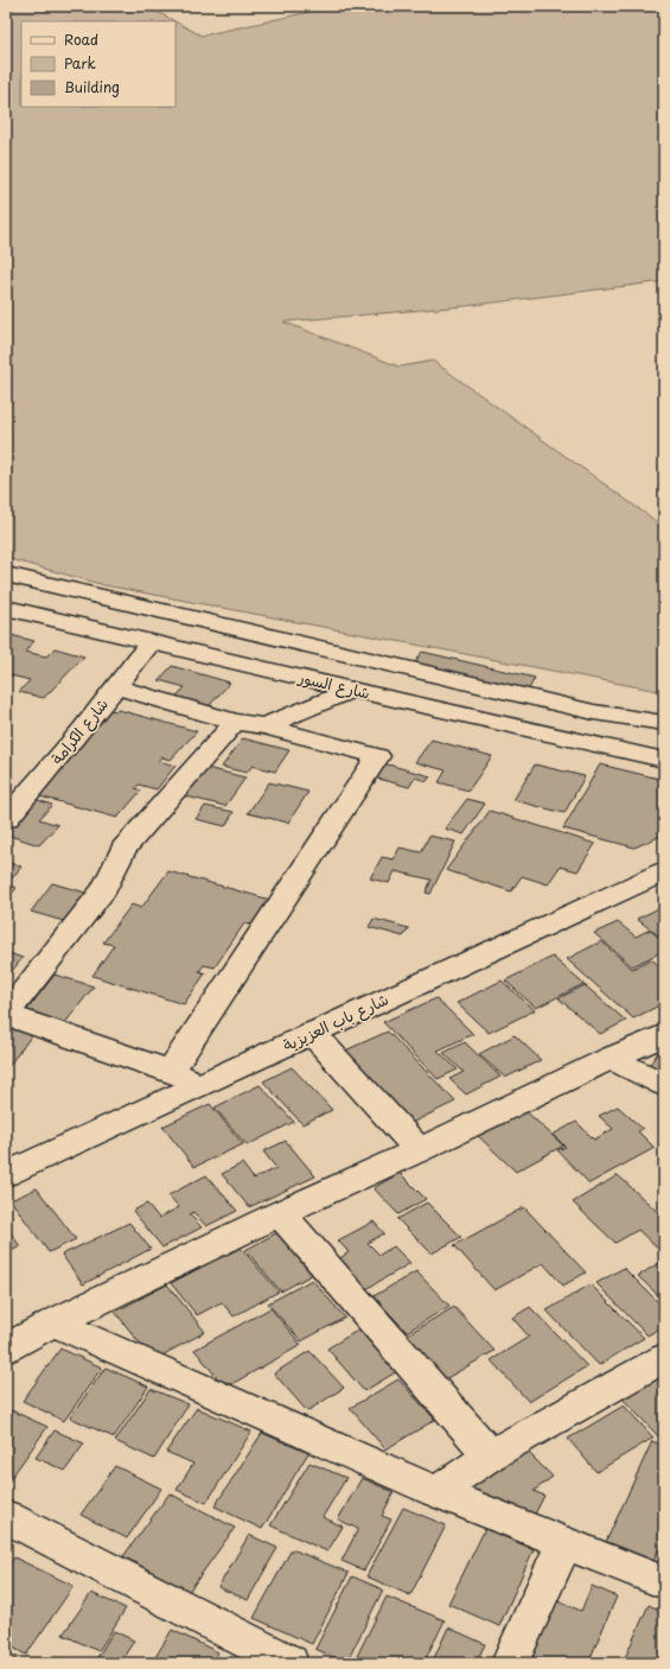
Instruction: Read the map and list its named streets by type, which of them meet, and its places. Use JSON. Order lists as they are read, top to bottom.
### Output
{
  "streets": {
    "street": ["شارع السور", "شارع الكرامة", "شارع باب العزيزية"]
  },
  "crossings": [
    ["شارع السور", "شارع الكرامة"]
  ],
  "legend": ["Road", "Park", "Building"]
}
